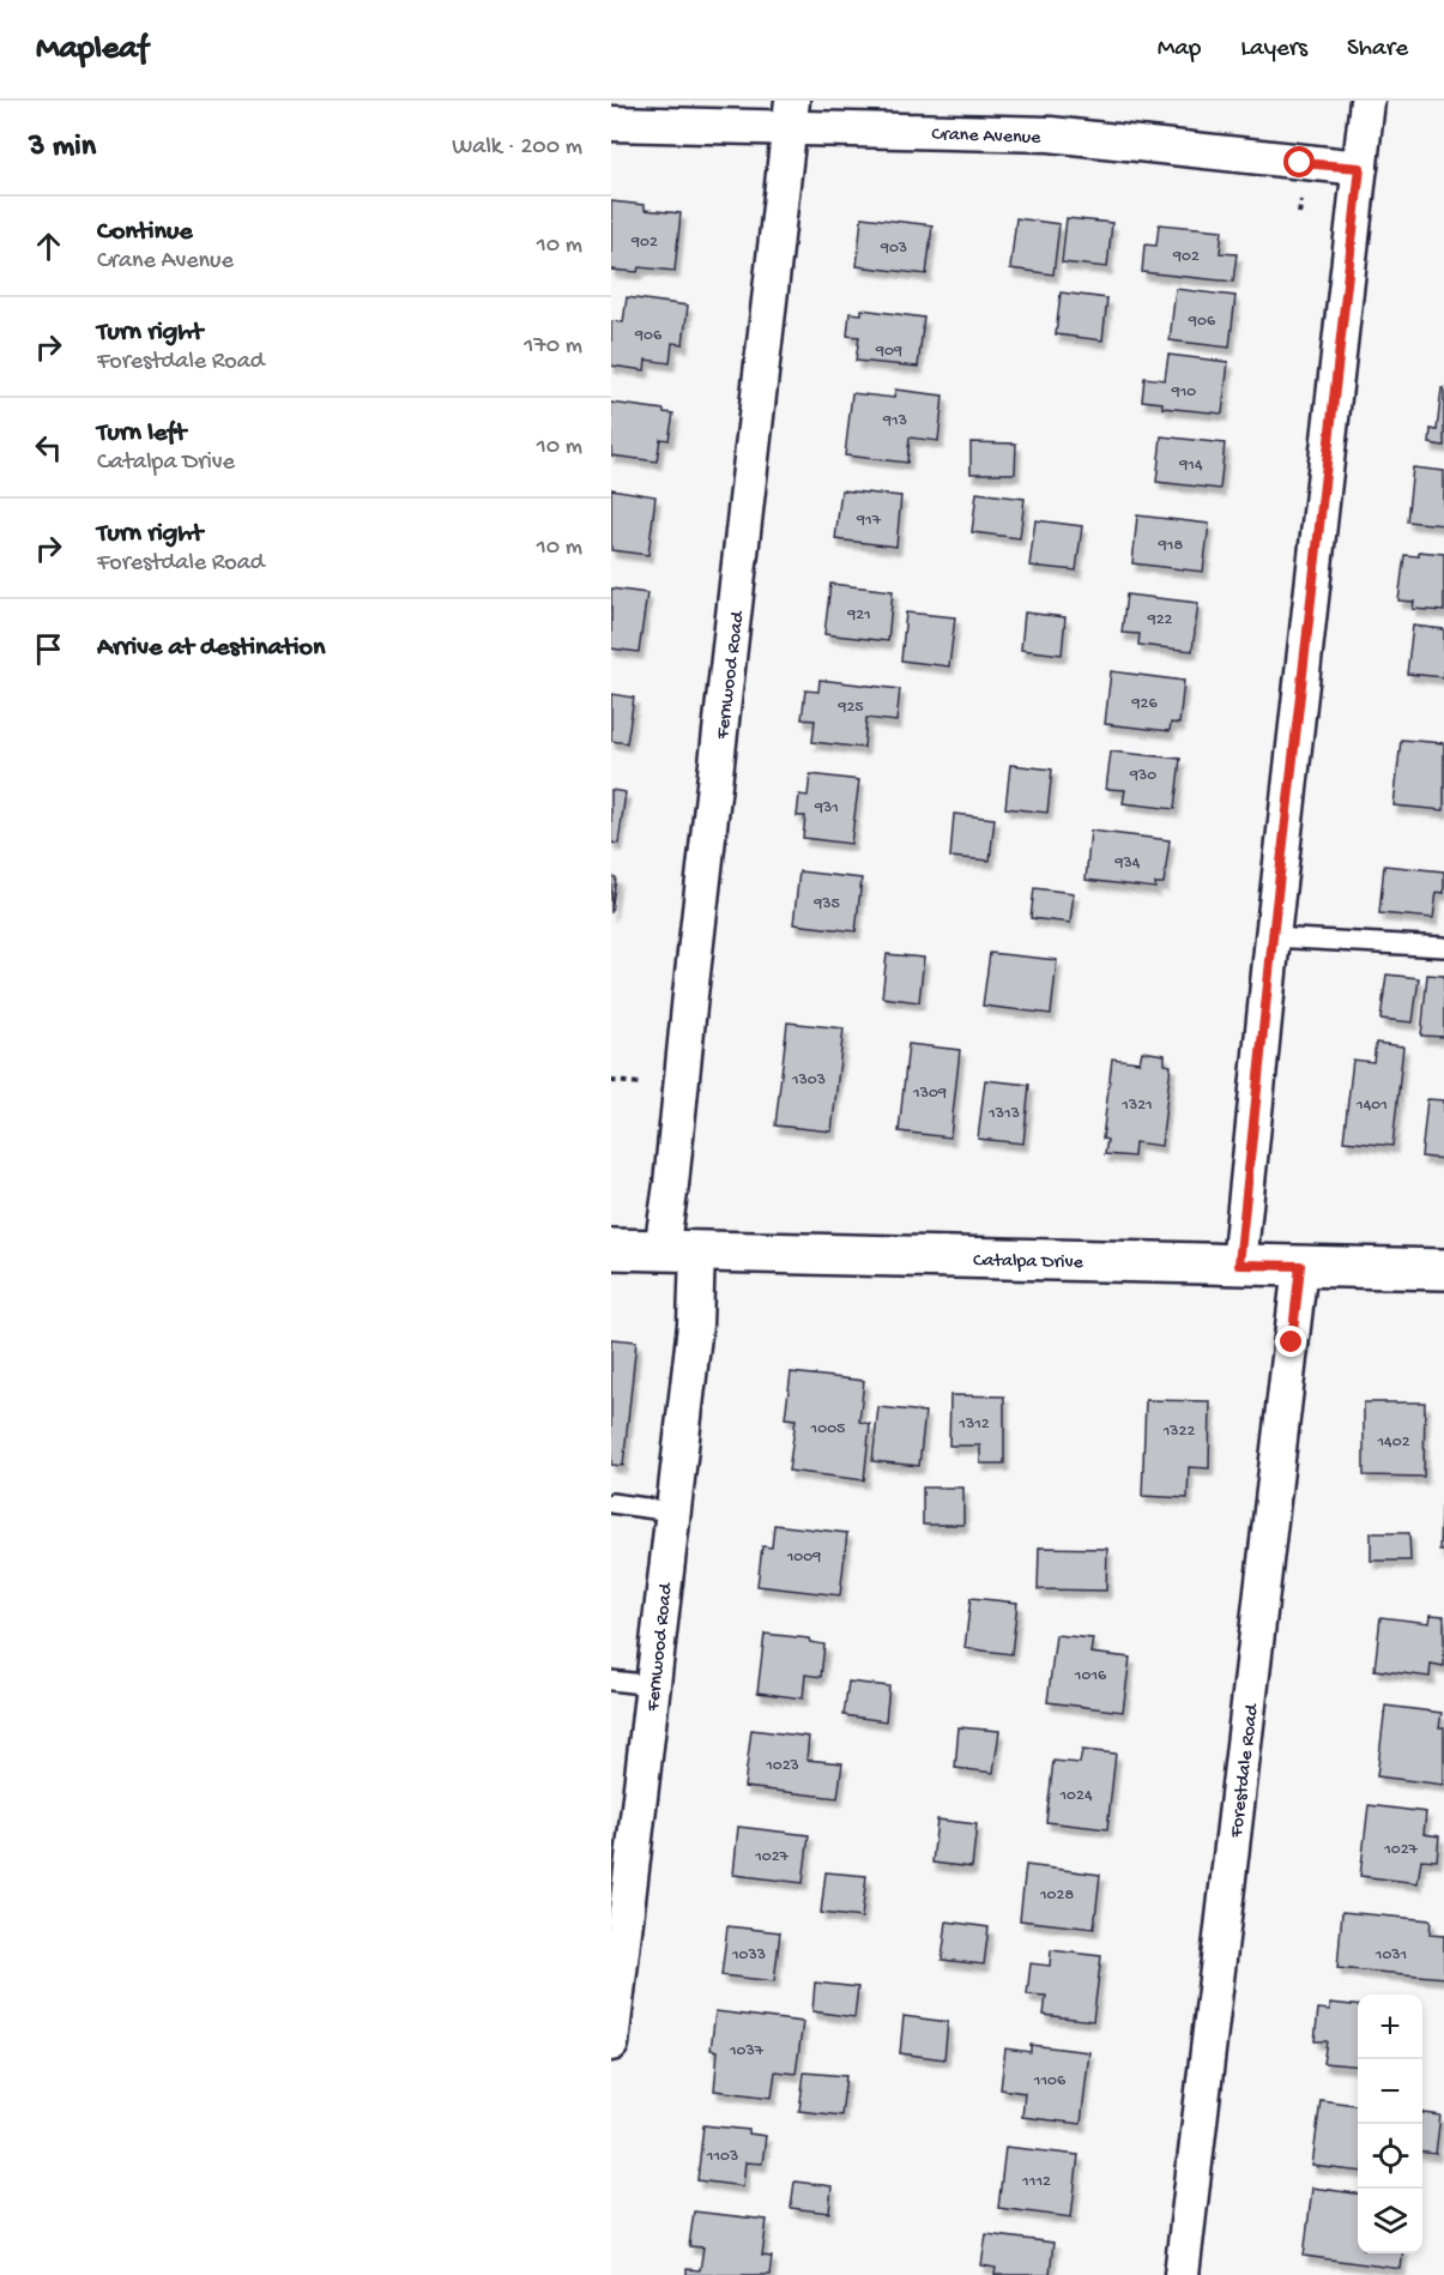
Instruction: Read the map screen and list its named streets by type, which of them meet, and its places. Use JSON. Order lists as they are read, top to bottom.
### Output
{
  "streets": {
    "street": [
      "Crane Avenue",
      "Fernwood Road",
      "Catalpa Drive",
      "Forestdale Road"
    ]
  },
  "crossings": [
    ["Crane Avenue", "Fernwood Road"],
    ["Fernwood Road", "Catalpa Drive"],
    ["Catalpa Drive", "Forestdale Road"]
  ],
  "house_numbers": [
    "902",
    "903",
    "902",
    "906",
    "906",
    "909",
    "910",
    "913",
    "914",
    "917",
    "918",
    "921",
    "922",
    "926",
    "925",
    "930",
    "931",
    "934",
    "935",
    "1303",
    "1309",
    "1321",
    "1401",
    "1313",
    "1312",
    "1005",
    "1322",
    "1402",
    "1009",
    "1016",
    "1023",
    "1024",
    "1027",
    "1027",
    "1028",
    "1033",
    "1031",
    "1037",
    "1106",
    "1103",
    "1112"
  ],
  "page": {
    "header": "Mapleaf",
    "nav": ["Map", "Layers", "Share"],
    "heading": ["3 min", "Walk · 200 m"],
    "list": [
      ["Continue", "Crane Avenue", "10 m"],
      ["Turn right", "Forestdale Road", "170 m"],
      ["Turn left", "Catalpa Drive", "10 m"],
      ["Turn right", "Forestdale Road", "10 m"],
      "Arrive at destination"
    ],
    "map_buttons": ["+", "−"]
  }
}
